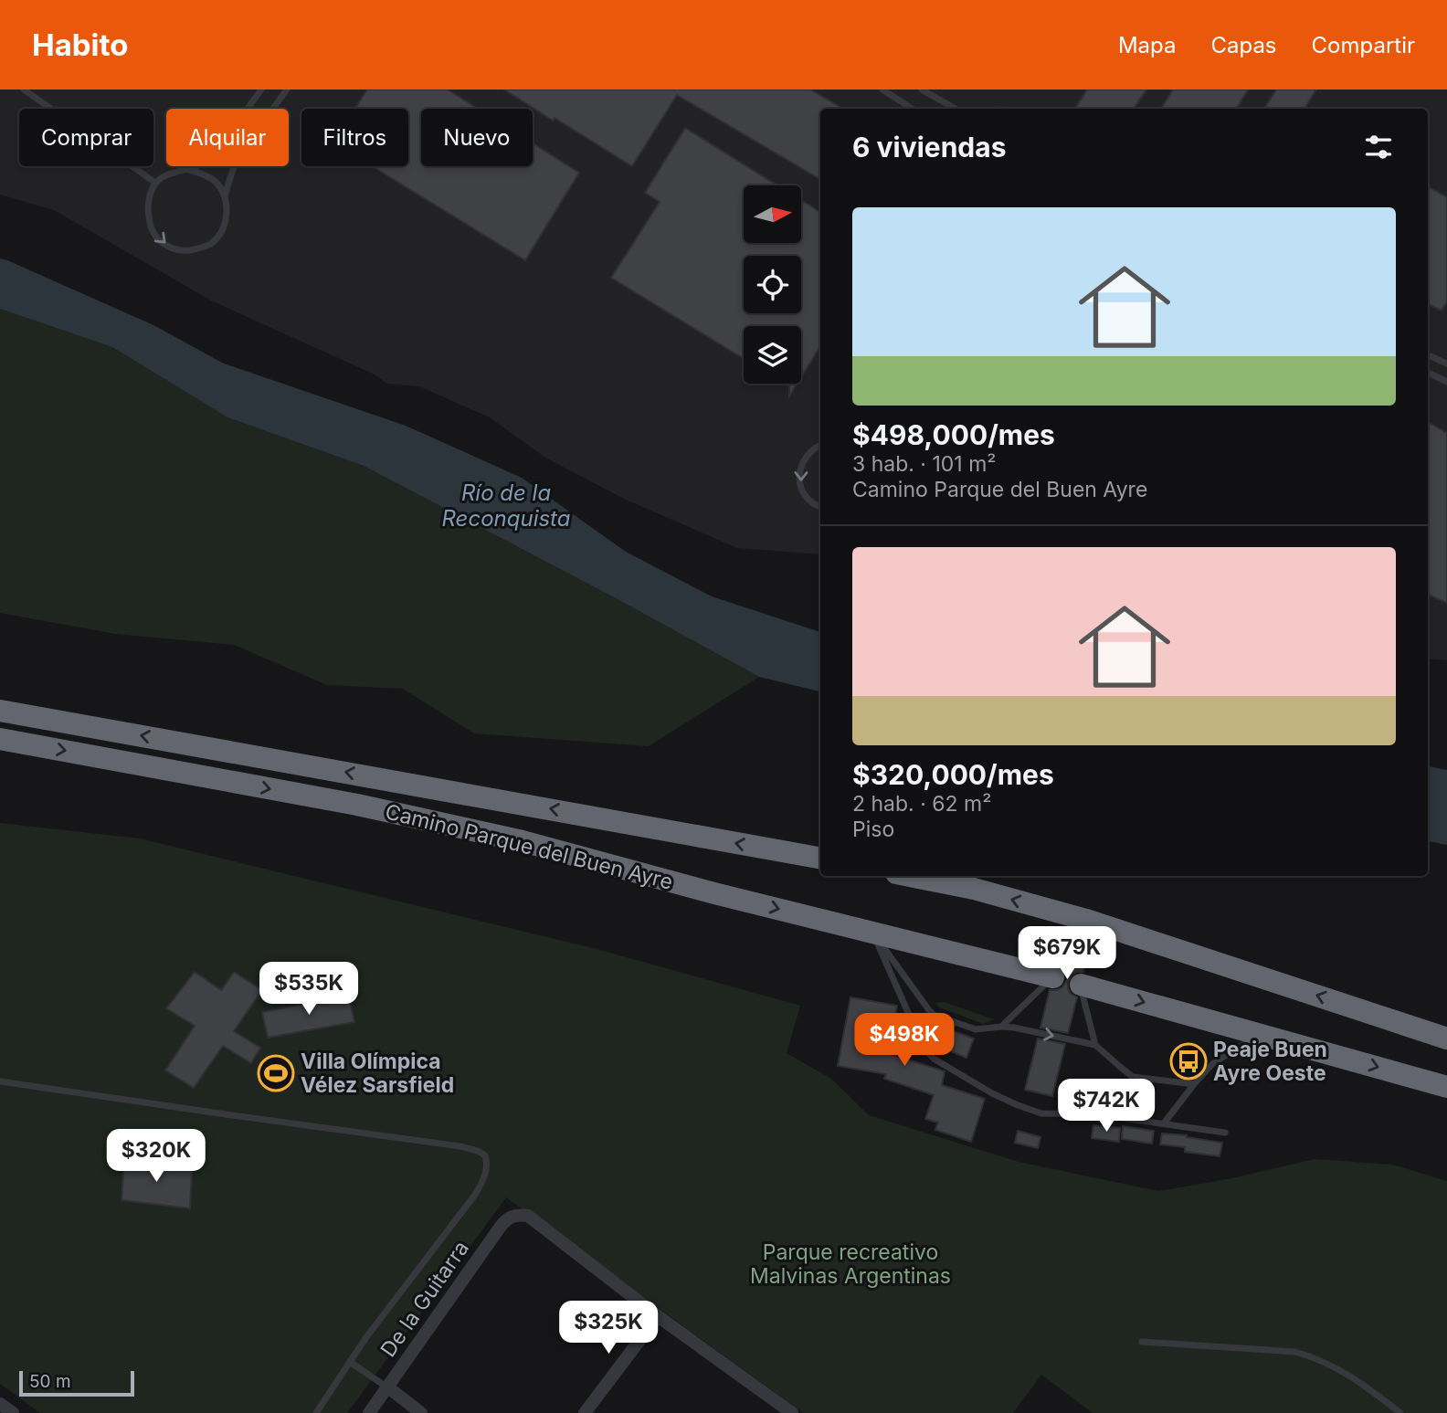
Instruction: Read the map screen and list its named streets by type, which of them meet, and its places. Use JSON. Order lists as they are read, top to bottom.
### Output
{
  "streets": {
    "highway": ["Camino Parque del Buen Ayre"],
    "street": ["De la Guitarra"]
  },
  "water": ["Río de la Reconquista"],
  "parks": ["Parque recreativo Malvinas Argentinas"],
  "places": {
    "bus stop": ["Peaje Buen Ayre Oeste"],
    "sports": ["Villa Olímpica Vélez Sarsfield"]
  },
  "scale_bar": "50 m",
  "north": "right",
  "page": {
    "header": "Habito",
    "nav": ["Mapa", "Capas", "Compartir"],
    "chip": [
      "Comprar",
      "Alquilar",
      "Filtros",
      "Nuevo"
    ],
    "heading": "6 viviendas",
    "list": [
      {
        "name": "$498,000/mes",
        "note": "3 hab. · 101 m² · Camino Parque del Buen Ayre"
      },
      {
        "name": "$320,000/mes",
        "note": "2 hab. · 62 m² · Piso"
      }
    ],
    "price": [
      "$679K",
      "$535K",
      "$498K",
      "$742K",
      "$320K",
      "$325K"
    ],
    "scale": "50 m"
  }
}
